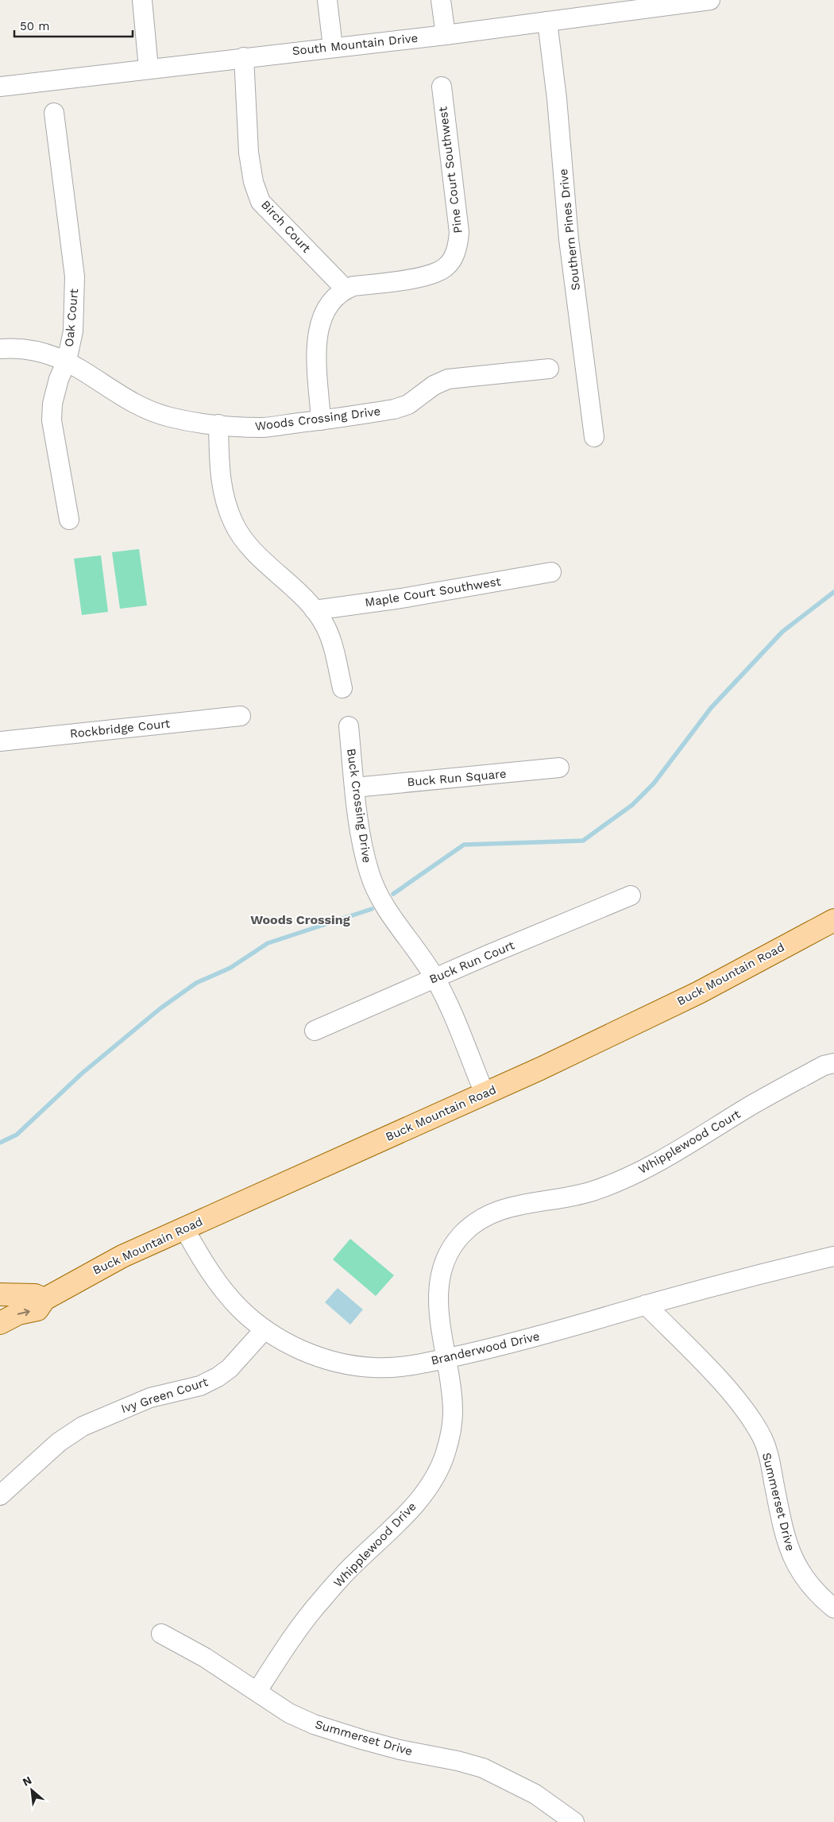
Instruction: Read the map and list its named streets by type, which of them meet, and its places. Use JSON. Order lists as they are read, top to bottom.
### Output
{
  "streets": {
    "main road": ["Buck Mountain Road"],
    "street": [
      "South Mountain Drive",
      "Pine Court Southwest",
      "Birch Court",
      "Southern Pines Drive",
      "Oak Court",
      "Woods Crossing Drive",
      "Maple Court Southwest",
      "Rockbridge Court",
      "Buck Run Square",
      "Buck Crossing Drive",
      "Buck Run Court",
      "Whipplewood Court",
      "Branderwood Drive",
      "Ivy Green Court",
      "Summerset Drive",
      "Whipplewood Drive"
    ]
  },
  "crossings": [
    ["South Mountain Drive", "Birch Court"],
    ["South Mountain Drive", "Southern Pines Drive"],
    ["Pine Court Southwest", "Birch Court"],
    ["Pine Court Southwest", "Woods Crossing Drive"],
    ["Oak Court", "Woods Crossing Drive"],
    ["Buck Run Square", "Buck Crossing Drive"],
    ["Buck Crossing Drive", "Buck Run Court"],
    ["Buck Crossing Drive", "Buck Mountain Road"],
    ["Buck Mountain Road", "Branderwood Drive"],
    ["Whipplewood Court", "Branderwood Drive"],
    ["Whipplewood Court", "Whipplewood Drive"],
    ["Branderwood Drive", "Ivy Green Court"],
    ["Branderwood Drive", "Summerset Drive"],
    ["Branderwood Drive", "Whipplewood Drive"],
    ["Summerset Drive", "Whipplewood Drive"]
  ],
  "districts": ["Woods Crossing"],
  "scale_bar": "50 m",
  "north": "top left"
}
